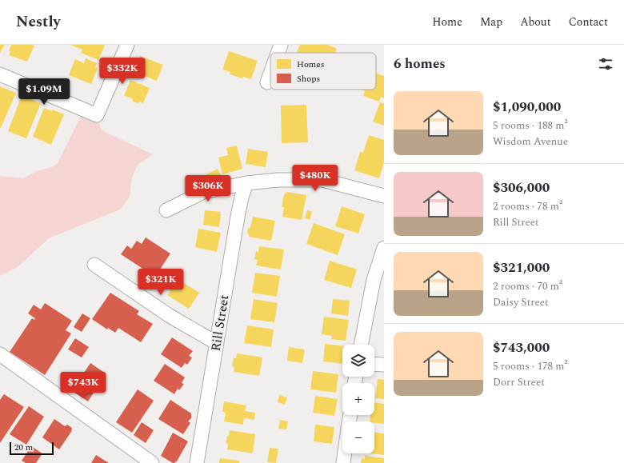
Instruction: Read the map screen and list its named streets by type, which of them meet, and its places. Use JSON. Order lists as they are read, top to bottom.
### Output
{
  "streets": {
    "street": ["Rill Street"]
  },
  "legend": ["Homes", "Shops"],
  "scale_bar": "20 m",
  "page": {
    "header": "Nestly",
    "nav": [
      "Home",
      "Map",
      "About",
      "Contact"
    ],
    "heading": "6 homes",
    "price": [
      "$332K",
      "$1.09M",
      "$480K",
      "$306K",
      "$321K",
      "$743K"
    ],
    "list": [
      {
        "name": "$1,090,000",
        "note": "5 rooms · 188 m² · Wisdom Avenue"
      },
      {
        "name": "$306,000",
        "note": "2 rooms · 78 m² · Rill Street"
      },
      {
        "name": "$321,000",
        "note": "2 rooms · 70 m² · Daisy Street"
      },
      {
        "name": "$743,000",
        "note": "5 rooms · 178 m² · Dorr Street"
      }
    ],
    "map_buttons": ["+", "−"],
    "scale": "20 m"
  }
}
